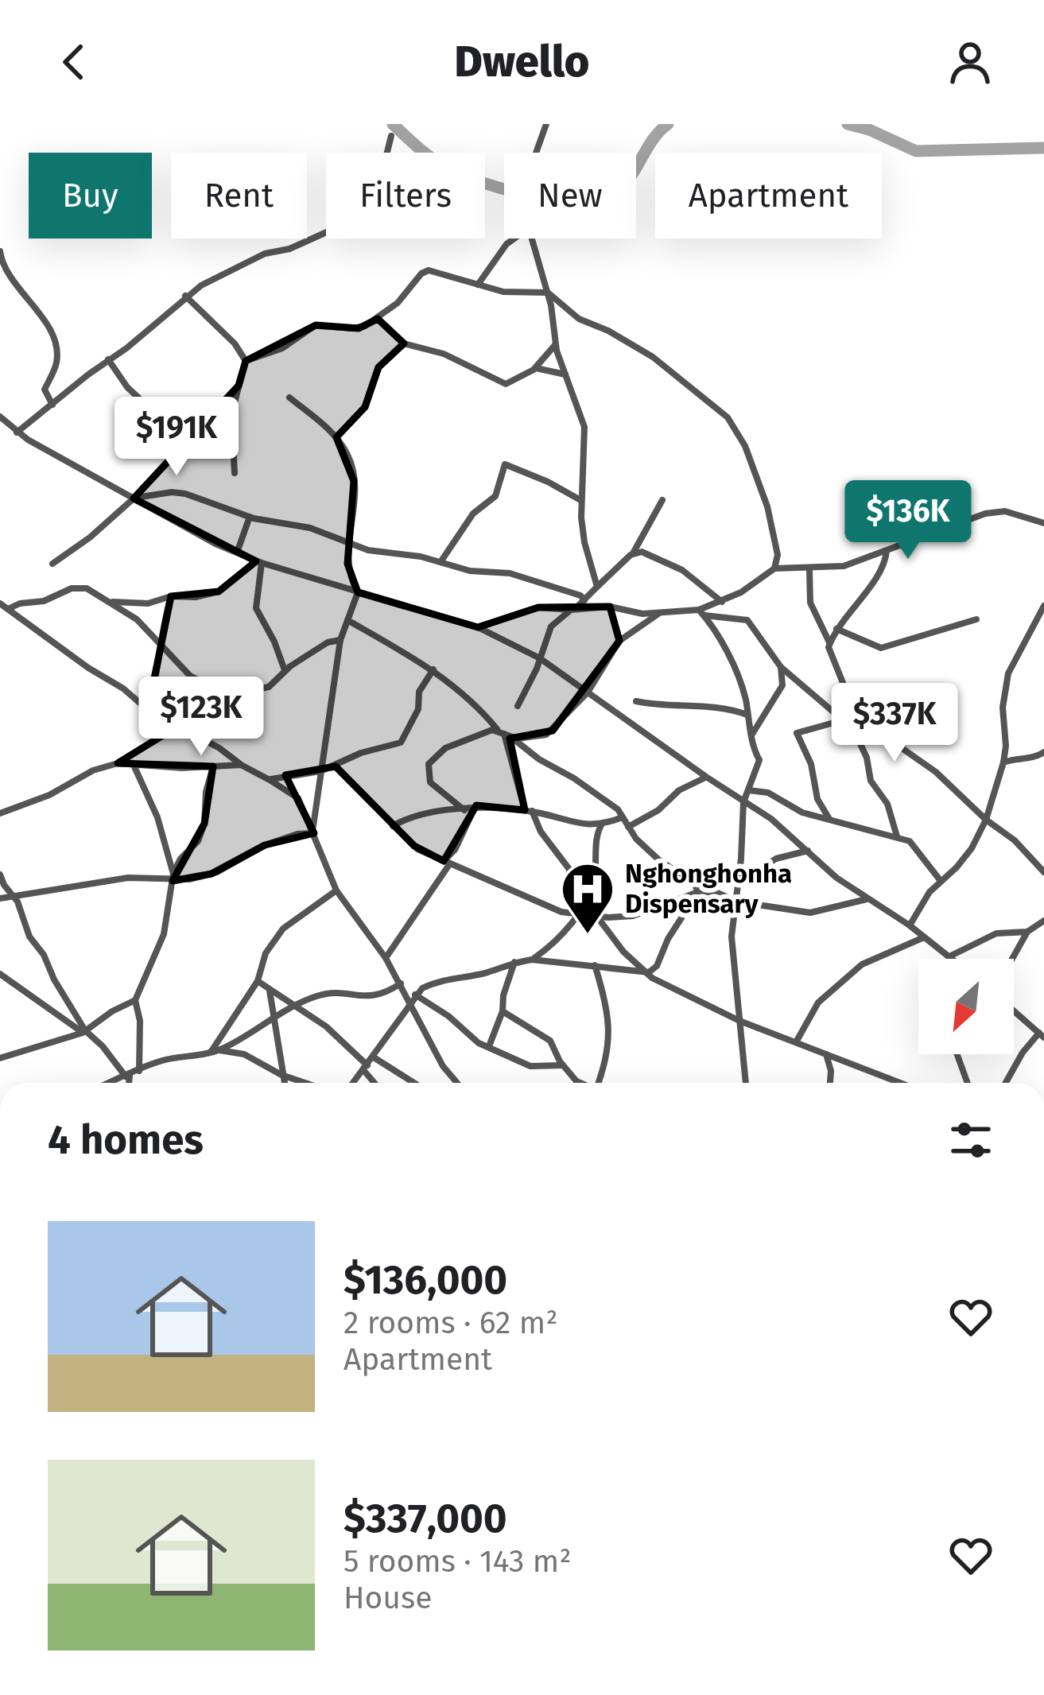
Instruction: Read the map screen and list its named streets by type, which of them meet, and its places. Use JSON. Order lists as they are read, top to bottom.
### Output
{
  "places": {
    "hospital": ["Nghonghonha Dispensary"]
  },
  "north": "bottom left",
  "page": {
    "header": "Dwello",
    "chip": [
      "Buy",
      "Rent",
      "Filters",
      "New",
      "Apartment"
    ],
    "price": [
      "$191K",
      "$136K",
      "$123K",
      "$337K"
    ],
    "heading": "4 homes",
    "list": [
      {
        "name": "$136,000",
        "note": "2 rooms · 62 m² · Apartment"
      },
      {
        "name": "$337,000",
        "note": "5 rooms · 143 m² · House"
      }
    ]
  }
}
